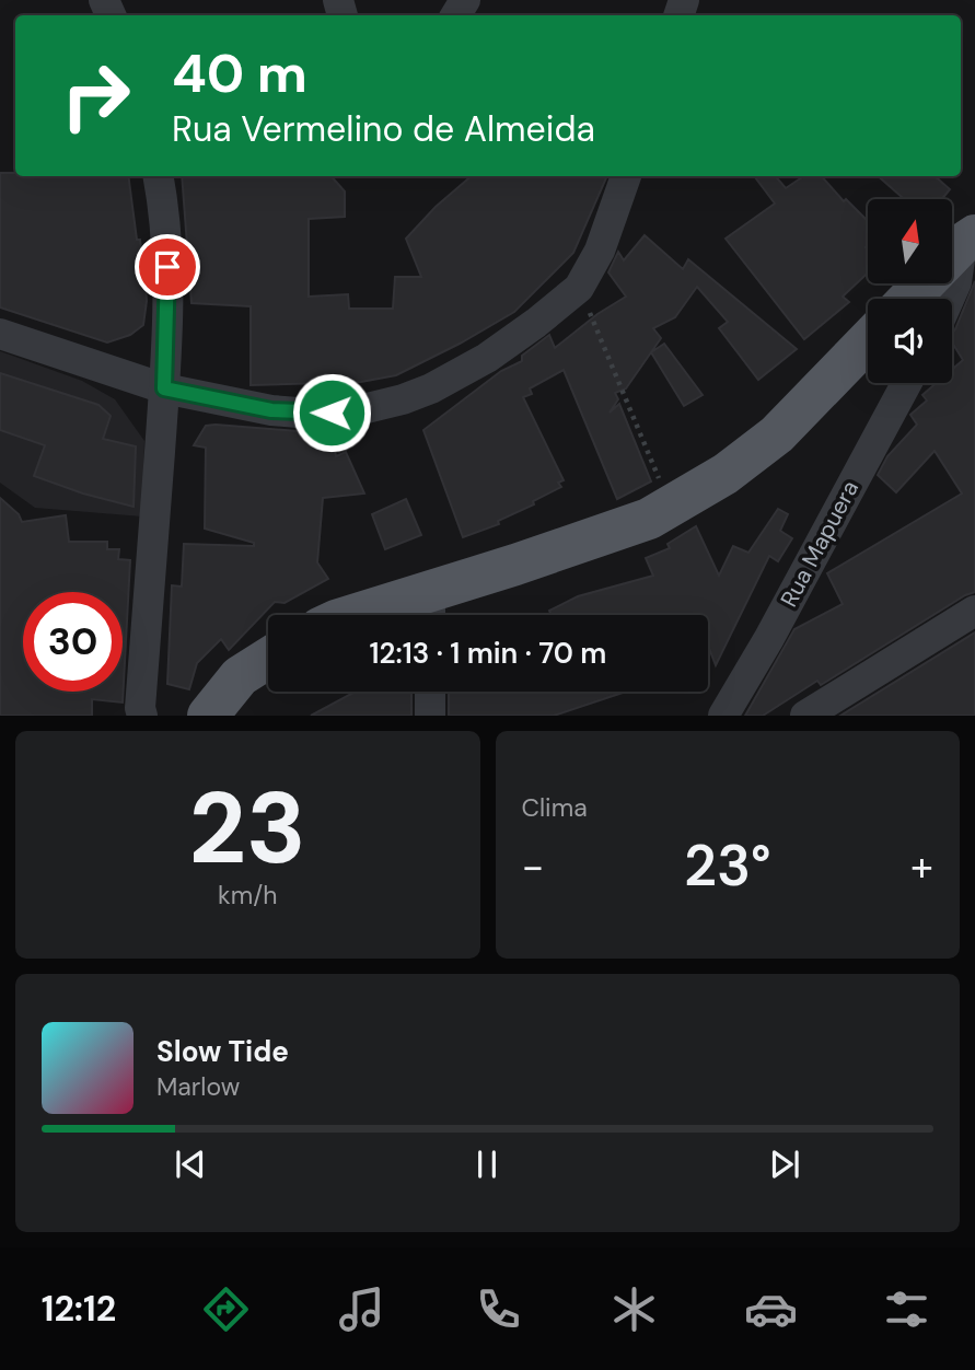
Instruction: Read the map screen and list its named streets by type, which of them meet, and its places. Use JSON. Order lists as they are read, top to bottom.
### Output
{
  "streets": {
    "street": ["Rua Mapuera"]
  },
  "north": "top",
  "page": {
    "turn": ["40 m", "Rua Vermelino de Almeida"],
    "limit": "30",
    "trip": "12:13 · 1 min · 70 m",
    "tile": [
      ["23", "km/h"],
      "Clima"
    ],
    "heat": ["−", "23°", "+"],
    "song": ["Slow Tide", "Marlow"],
    "tabs": "12:12"
  }
}
